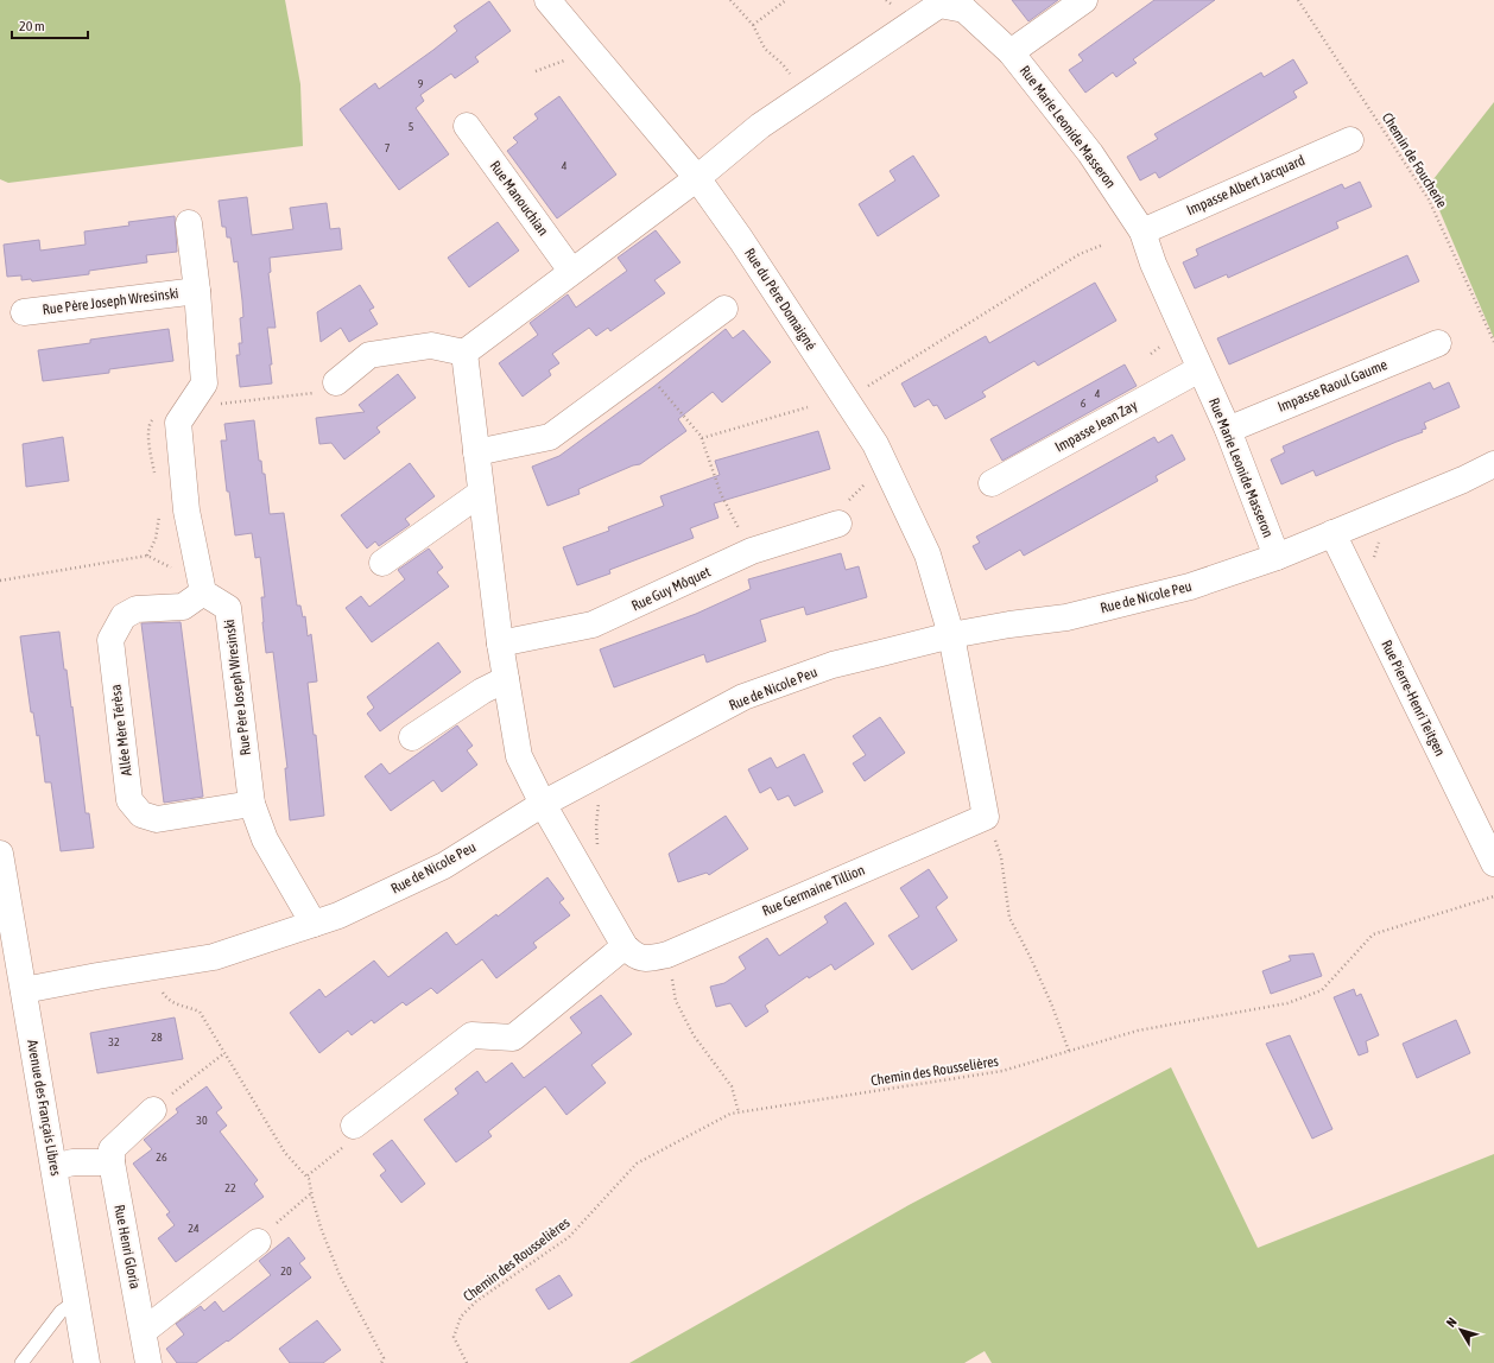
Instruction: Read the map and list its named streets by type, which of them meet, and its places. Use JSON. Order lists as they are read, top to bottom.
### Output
{
  "streets": {
    "street": [
      "Rue Marie Leonide Masseron",
      "Impasse Albert Jacquard",
      "Rue Manouchian",
      "Rue du Père Domaigné",
      "Rue Père Joseph Wresinski",
      "Impasse Raoul Gaume",
      "Impasse Jean Zay",
      "Rue Guy Môquet",
      "Rue de Nicole Peu",
      "Rue Pierre-Henri Teitgen",
      "Allée Mère Térèsa",
      "Rue Germaine Tillion",
      "Avenue des Français Libres",
      "Rue Henri Gloria"
    ],
    "path": ["Chemin de Foucherie", "Chemin des Rousselières"]
  },
  "crossings": [
    ["Rue Marie Leonide Masseron", "Impasse Albert Jacquard"],
    ["Rue Marie Leonide Masseron", "Rue du Père Domaigné"],
    ["Rue Marie Leonide Masseron", "Impasse Raoul Gaume"],
    ["Rue Marie Leonide Masseron", "Impasse Jean Zay"],
    ["Rue Marie Leonide Masseron", "Rue de Nicole Peu"],
    ["Rue du Père Domaigné", "Rue de Nicole Peu"],
    ["Rue Père Joseph Wresinski", "Rue de Nicole Peu"],
    ["Rue Père Joseph Wresinski", "Allée Mère Térèsa"],
    ["Rue de Nicole Peu", "Rue Pierre-Henri Teitgen"],
    ["Rue de Nicole Peu", "Rue Germaine Tillion"],
    ["Rue de Nicole Peu", "Avenue des Français Libres"]
  ],
  "house_numbers": [
    "9",
    "5",
    "7",
    "4",
    "4",
    "6",
    "28",
    "32",
    "30",
    "26",
    "22",
    "24",
    "20"
  ],
  "scale_bar": "20 m",
  "north": "top left"
}
